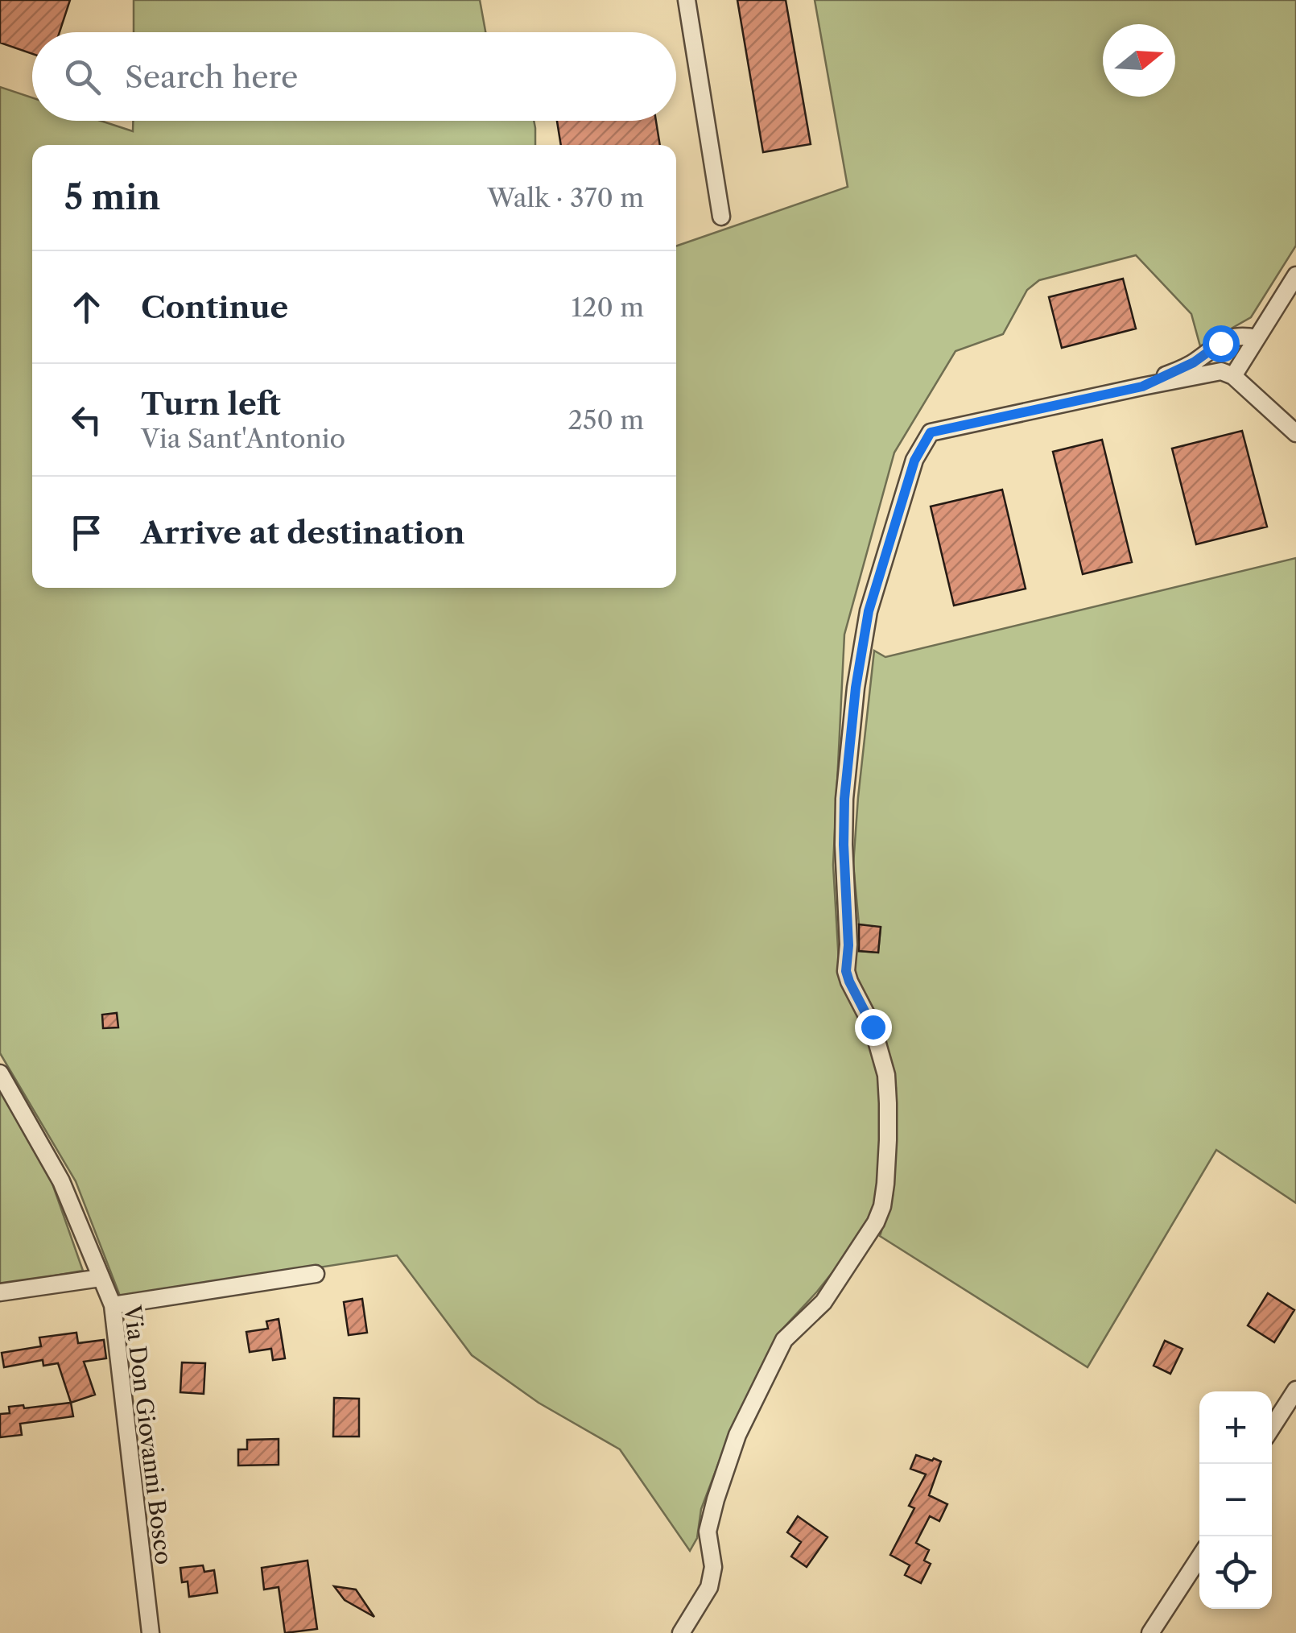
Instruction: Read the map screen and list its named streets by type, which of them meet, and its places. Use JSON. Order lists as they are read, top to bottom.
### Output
{
  "streets": {
    "street": ["Via Don Giovanni Bosco"]
  },
  "north": "right",
  "page": {
    "search": "Search here",
    "heading": ["5 min", "Walk · 370 m"],
    "list": [
      ["Continue", "120 m"],
      ["Turn left", "Via Sant'Antonio", "250 m"],
      "Arrive at destination"
    ],
    "map_buttons": ["+", "−"]
  }
}
